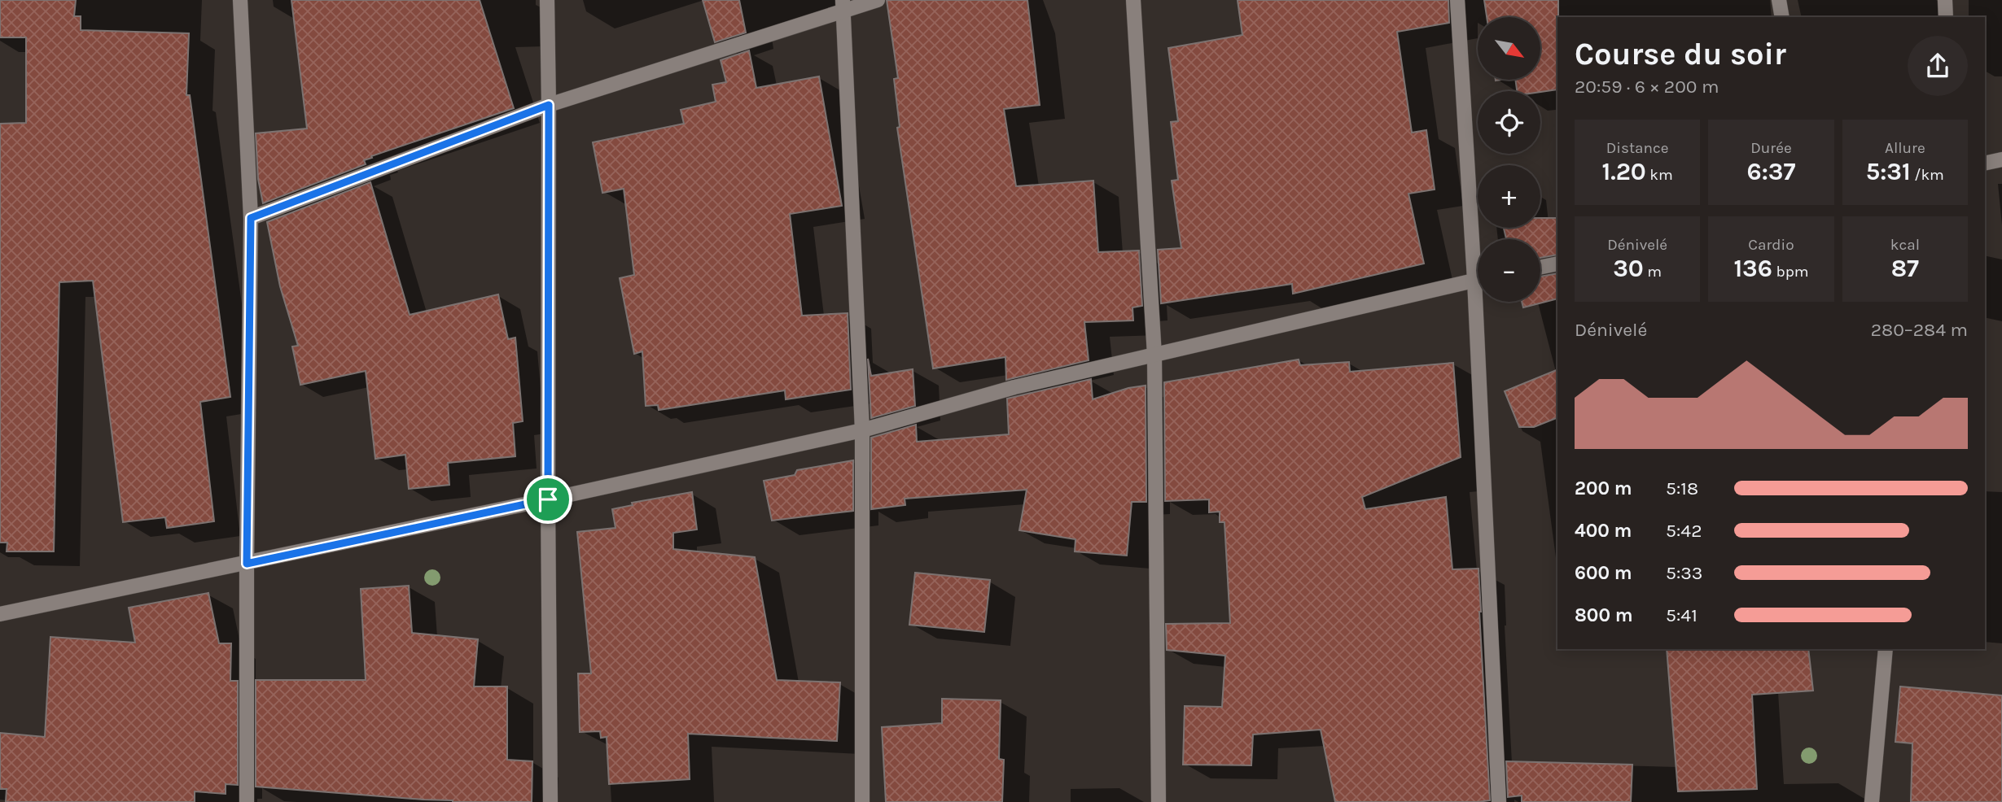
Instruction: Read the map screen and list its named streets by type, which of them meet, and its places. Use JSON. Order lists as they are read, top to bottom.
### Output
{
  "north": "bottom right",
  "page": {
    "map_buttons": ["+", "−"],
    "heading": ["Course du soir", "20:59 · 6 × 200 m"],
    "stats": [
      ["Distance", "1.20 km"],
      ["Durée", "6:37"],
      ["Allure", "5:31 /km"],
      ["Dénivelé", "30 m"],
      ["Cardio", "136 bpm"],
      ["kcal", "87"]
    ],
    "chart": ["Dénivelé", "280–284 m"],
    "list": [
      {
        "name": "200 m",
        "note": "5:18"
      },
      {
        "name": "400 m",
        "note": "5:42"
      },
      {
        "name": "600 m",
        "note": "5:33"
      },
      {
        "name": "800 m",
        "note": "5:41"
      }
    ]
  }
}
